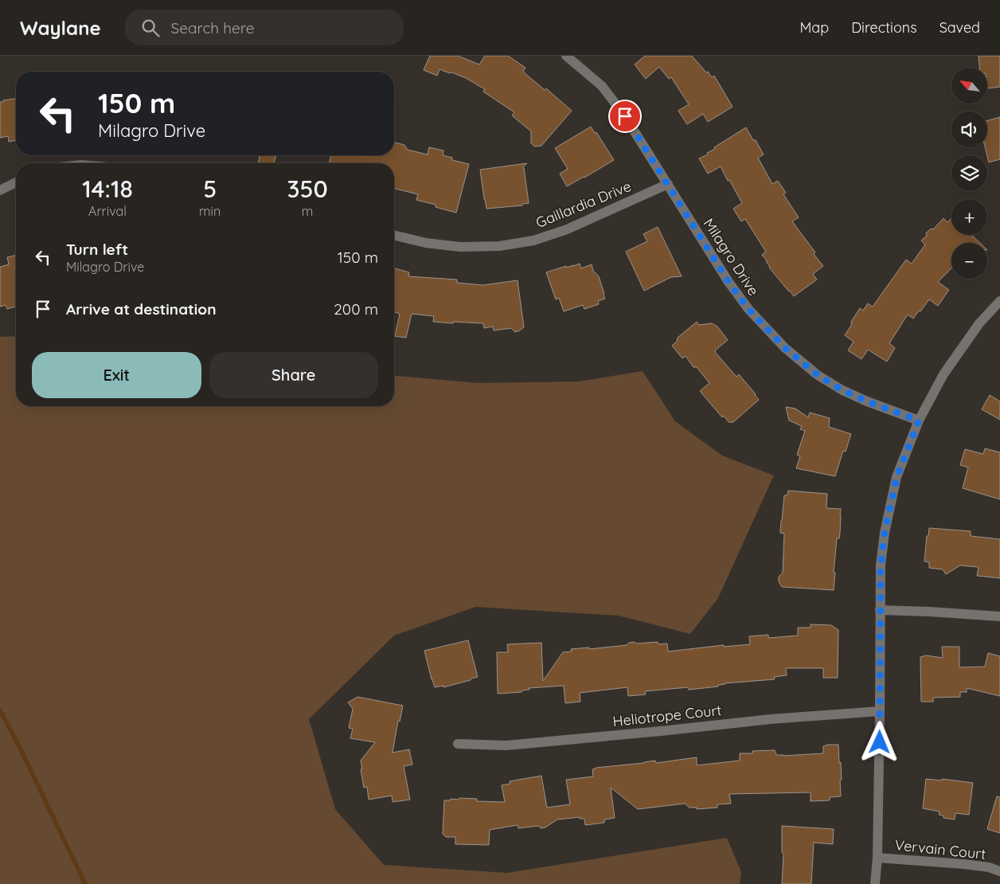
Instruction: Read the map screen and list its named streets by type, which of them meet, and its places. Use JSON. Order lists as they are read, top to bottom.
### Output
{
  "streets": {
    "street": [
      "Gaillardia Drive",
      "Milagro Drive",
      "Heliotrope Court",
      "Vervain Court"
    ]
  },
  "crossings": [
    ["Gaillardia Drive", "Milagro Drive"]
  ],
  "north": "top left",
  "page": {
    "header": "Waylane",
    "search": "Search here",
    "nav": ["Map", "Directions", "Saved"],
    "map_buttons": ["+", "−"],
    "turn": ["150 m", "Milagro Drive"],
    "eta": [
      "14:18",
      "Arrival",
      "5",
      "min",
      "350",
      "m"
    ],
    "list": [
      {
        "name": "Turn left",
        "note": "Milagro Drive",
        "value": "150 m"
      },
      {
        "name": "Arrive at destination",
        "value": "200 m"
      }
    ],
    "buttons": ["Exit", "Share"]
  }
}
